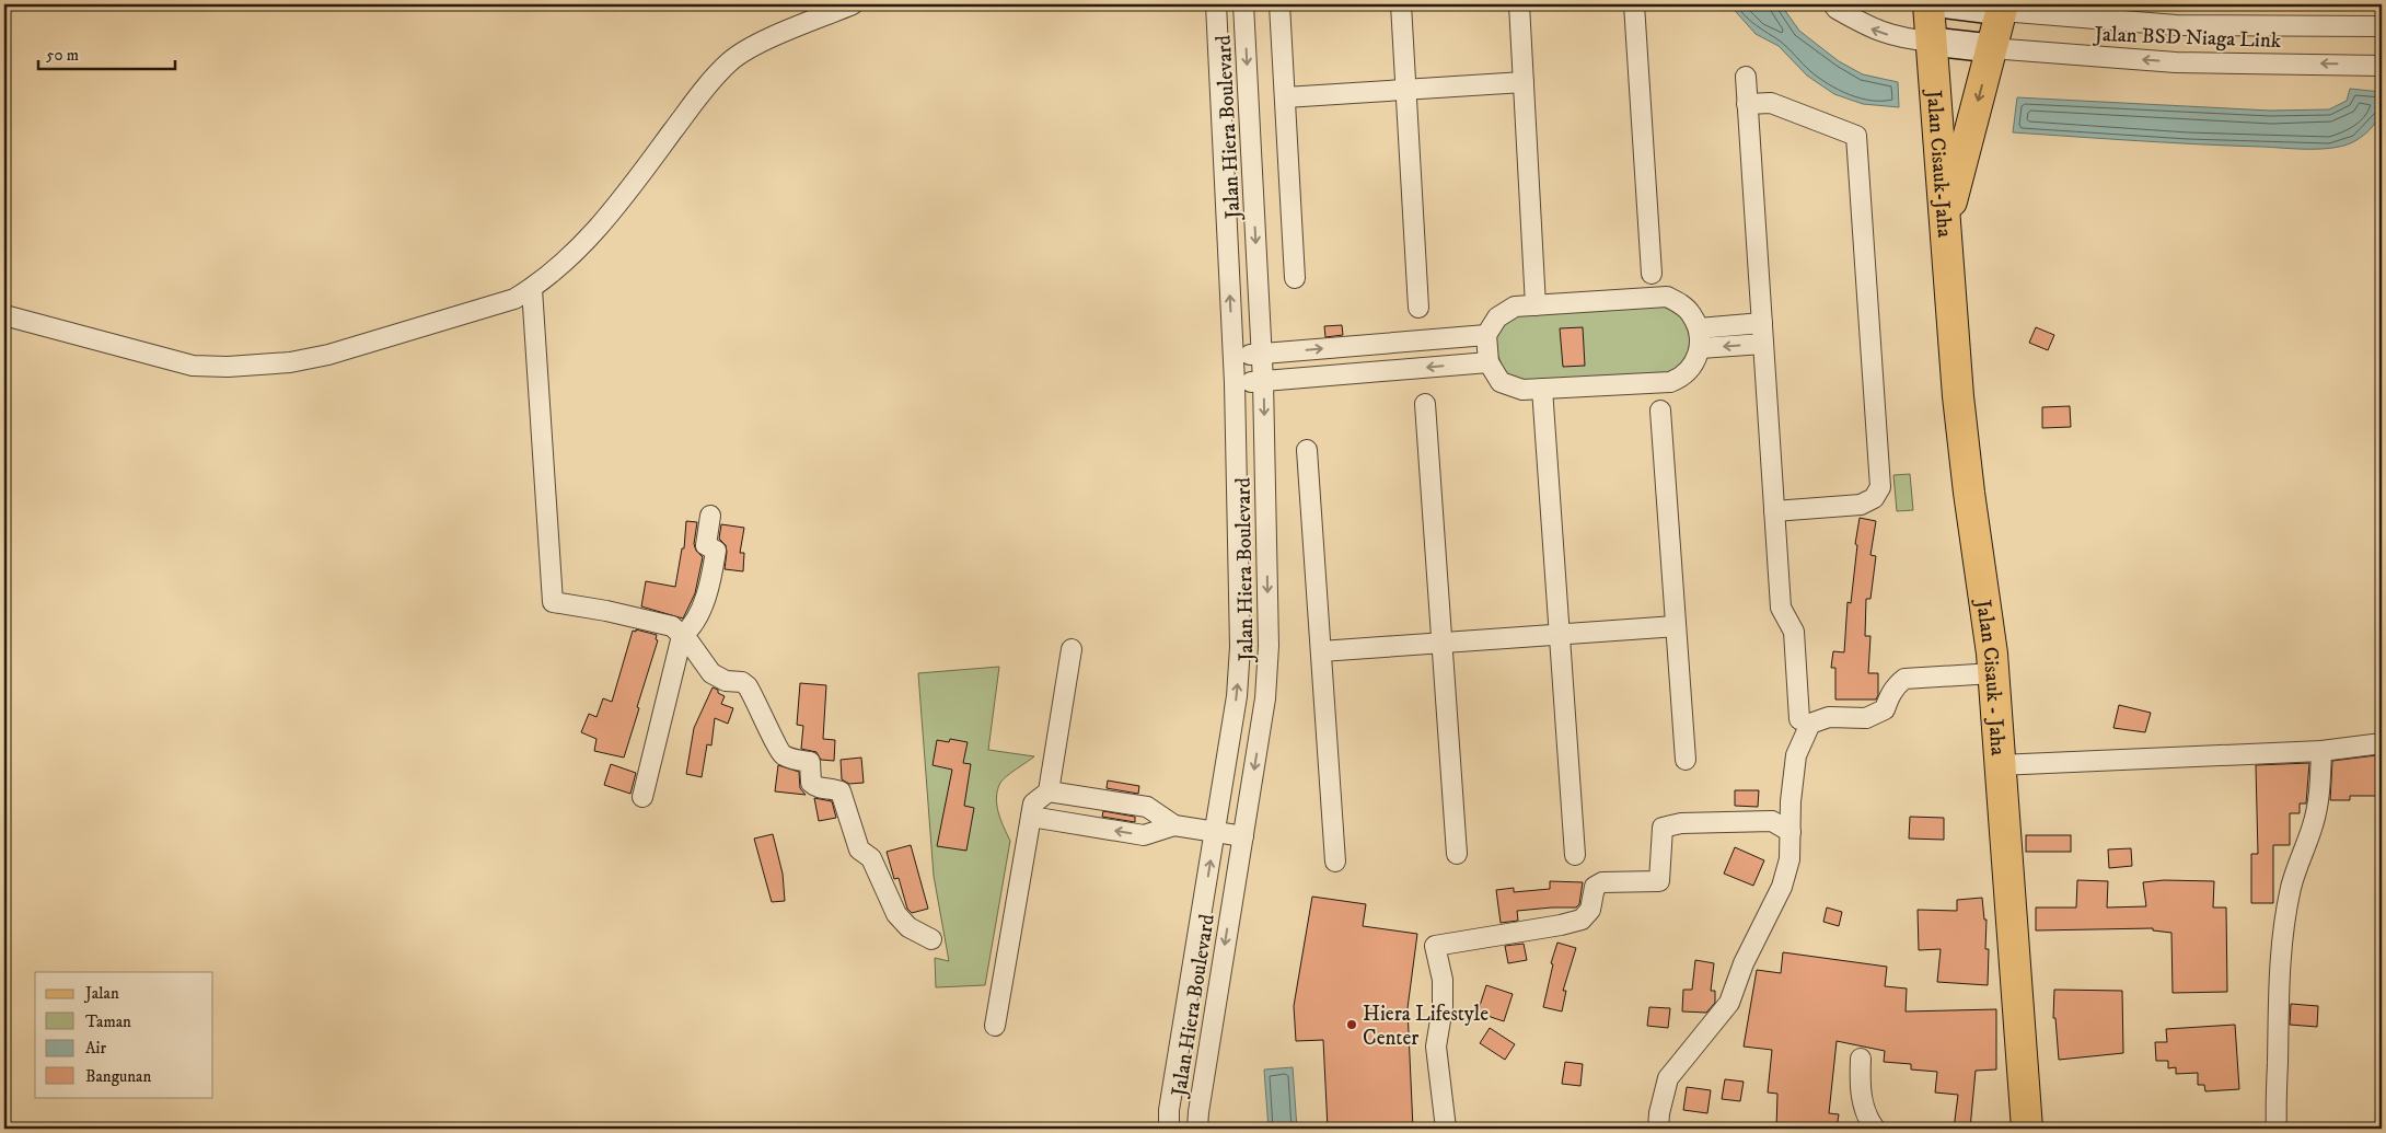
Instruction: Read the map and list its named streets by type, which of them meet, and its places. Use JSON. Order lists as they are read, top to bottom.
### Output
{
  "streets": {
    "main road": ["Jalan Cisauk-Jaha", "Jalan Cisauk - Jaha"],
    "street": ["Jalan BSD Niaga Link", "Jalan Hiera Boulevard"]
  },
  "crossings": [
    ["Jalan BSD Niaga Link", "Jalan Cisauk-Jaha"],
    ["Jalan Cisauk-Jaha", "Jalan Cisauk - Jaha"]
  ],
  "places": ["Hiera Lifestyle Center"],
  "legend": [
    "Jalan",
    "Taman",
    "Air",
    "Bangunan"
  ],
  "scale_bar": "50 m"
}
